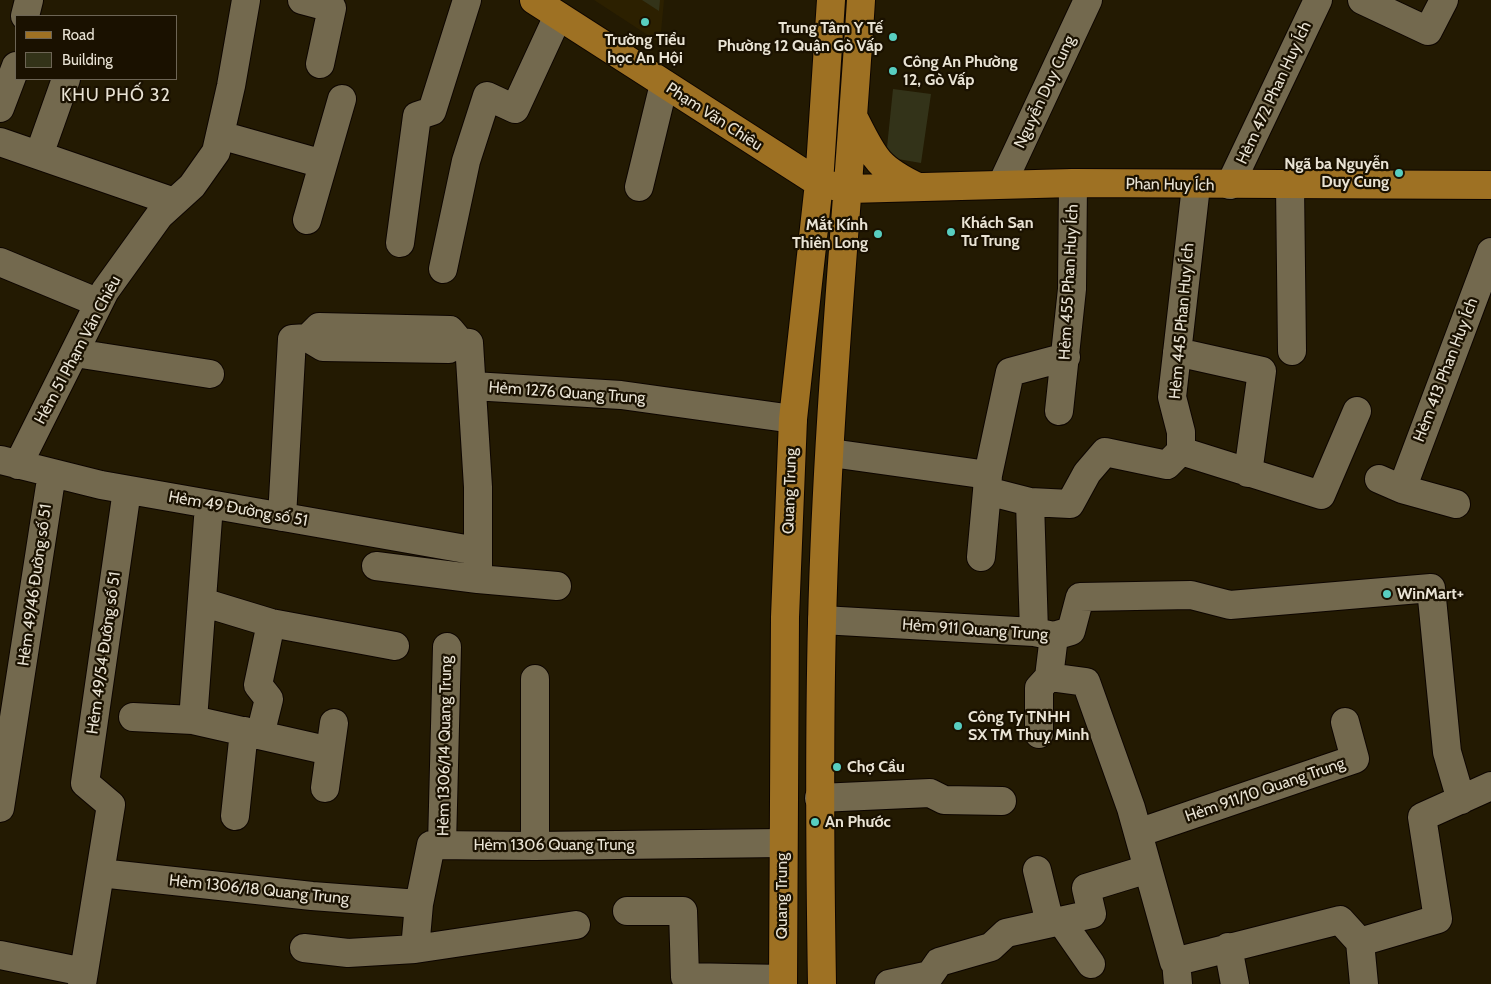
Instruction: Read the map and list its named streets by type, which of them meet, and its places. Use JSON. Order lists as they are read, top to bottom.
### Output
{
  "streets": {
    "main road": ["Phạm Văn Chiêu", "Phan Huy Ích", "Quang Trung"],
    "street": [
      "Nguyễn Duy Cung",
      "Hẻm 472 Phan Huy Ích",
      "Hẻm 455 Phan Huy Ích",
      "Hẻm 445 Phan Huy Ích",
      "Hẻm 51 Phạm Văn Chiêu",
      "Hẻm 413 Phan Huy Ích",
      "Hẻm 1276 Quang Trung",
      "Hẻm 49 Đường số 51",
      "Hẻm 49/46 Đường số 51",
      "Hẻm 911 Quang Trung",
      "Hẻm 49/54 Đường số 51",
      "Hẻm 1306/14 Quang Trung",
      "Hẻm 911/10 Quang Trung",
      "Hẻm 1306 Quang Trung",
      "Hẻm 1306/18 Quang Trung"
    ]
  },
  "crossings": [
    ["Nguyễn Duy Cung", "Phan Huy Ích"],
    ["Hẻm 472 Phan Huy Ích", "Phan Huy Ích"],
    ["Phạm Văn Chiêu", "Phan Huy Ích"],
    ["Phạm Văn Chiêu", "Quang Trung"],
    ["Phan Huy Ích", "Hẻm 455 Phan Huy Ích"],
    ["Phan Huy Ích", "Hẻm 445 Phan Huy Ích"],
    ["Hẻm 51 Phạm Văn Chiêu", "Hẻm 49 Đường số 51"],
    ["Hẻm 1276 Quang Trung", "Quang Trung"],
    ["Hẻm 1276 Quang Trung", "Hẻm 49 Đường số 51"],
    ["Quang Trung", "Hẻm 1306 Quang Trung"],
    ["Hẻm 49 Đường số 51", "Hẻm 49/46 Đường số 51"],
    ["Hẻm 49 Đường số 51", "Hẻm 49/54 Đường số 51"],
    ["Hẻm 49/54 Đường số 51", "Hẻm 1306/18 Quang Trung"],
    ["Hẻm 1306/14 Quang Trung", "Hẻm 1306 Quang Trung"]
  ],
  "districts": ["KHU PHỐ 32"],
  "places": [
    "Trường Tiểu học An Hội",
    "Trung Tâm Y Tế Phường 12 Quận Gò Vấp",
    "Công An Phường 12, Gò Vấp",
    "Ngã ba Nguyễn Duy Cung",
    "Khách Sạn Tư Trung",
    "Mắt Kính Thiên Long",
    "WinMart+",
    "Công Ty TNHH SX TM Thuỵ Minh",
    "Chợ Cầu",
    "An Phước"
  ],
  "legend": ["Road", "Building"]
}
